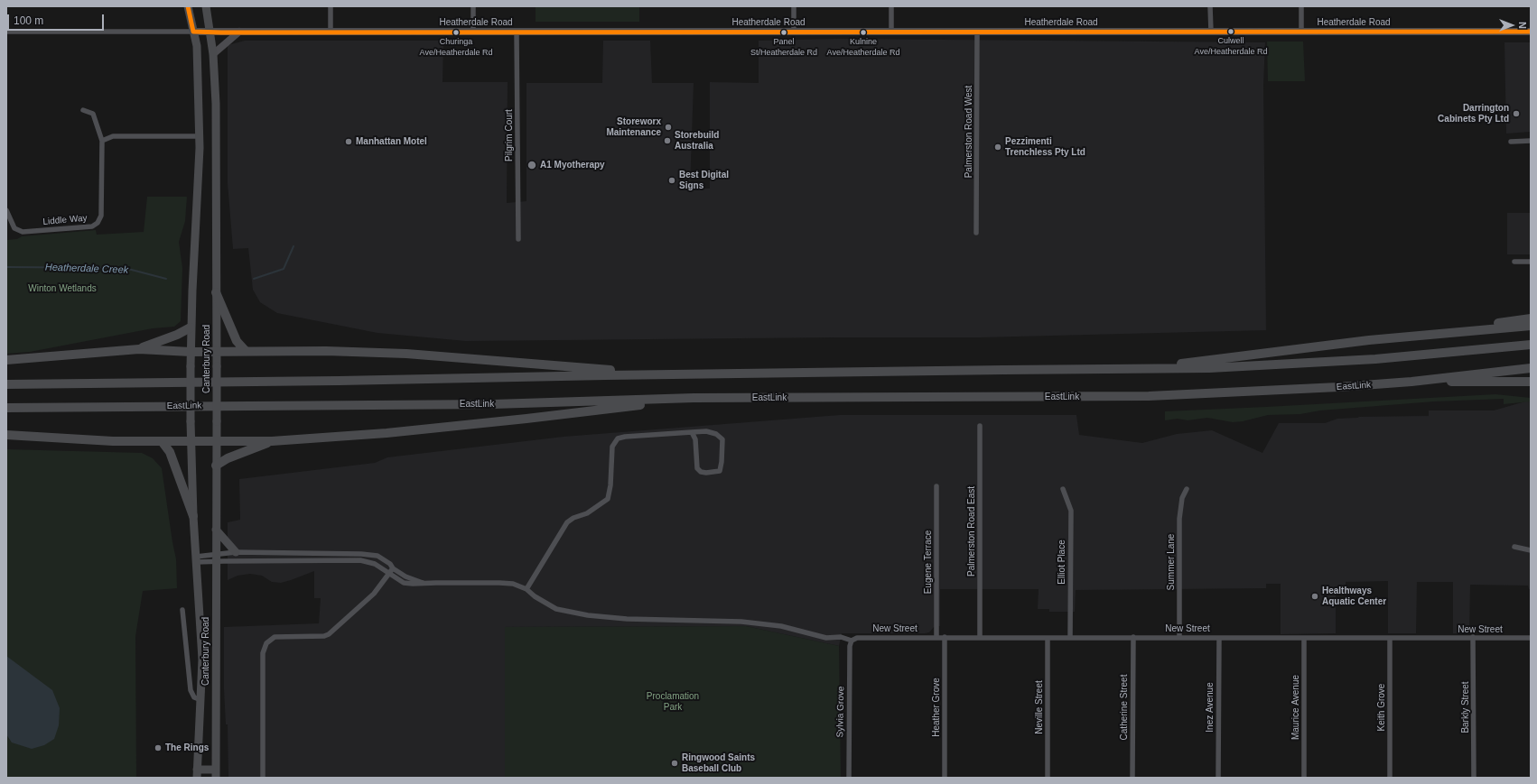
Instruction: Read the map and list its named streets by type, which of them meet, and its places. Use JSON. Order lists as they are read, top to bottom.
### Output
{
  "streets": {
    "highway": ["EastLink"],
    "main road": ["Heatherdale Road", "Canterbury Road"],
    "street": [
      "Palmerston Road West",
      "Pilgrim Court",
      "Liddle Way",
      "Palmerston Road East",
      "Eugene Terrace",
      "Elliot Place",
      "Summer Lane",
      "New Street",
      "Heather Grove",
      "Neville Street",
      "Catherine Street",
      "Inez Avenue",
      "Maurice Avenue",
      "Keith Grove",
      "Barkly Street",
      "Sylvia Grove"
    ]
  },
  "crossings": [
    ["Heatherdale Road", "Palmerston Road West"],
    ["Heatherdale Road", "Pilgrim Court"],
    ["Heatherdale Road", "Canterbury Road"],
    ["Palmerston Road East", "New Street"],
    ["Eugene Terrace", "New Street"],
    ["Elliot Place", "New Street"],
    ["Summer Lane", "New Street"],
    ["New Street", "Heather Grove"],
    ["New Street", "Neville Street"],
    ["New Street", "Catherine Street"],
    ["New Street", "Inez Avenue"],
    ["New Street", "Maurice Avenue"],
    ["New Street", "Keith Grove"],
    ["New Street", "Barkly Street"],
    ["New Street", "Sylvia Grove"]
  ],
  "water": ["Heatherdale Creek"],
  "parks": ["Winton Wetlands", "Proclamation Park"],
  "places": [
    "Culwell Ave/Heatherdale Rd",
    "Churinga Ave/Heatherdale Rd",
    "Panel St/Heatherdale Rd",
    "Kulnine Ave/Heatherdale Rd",
    "Darrington Cabinets Pty Ltd",
    "Storeworx Maintenance",
    "Storebuild Australia",
    "Manhattan Motel",
    "Pezzimenti Trenchless Pty Ltd",
    "A1 Myotherapy",
    "Best Digital Signs",
    "Healthways Aquatic Center",
    "The Rings",
    "Ringwood Saints Baseball Club"
  ],
  "scale_bar": "100 m",
  "north": "right"
}
